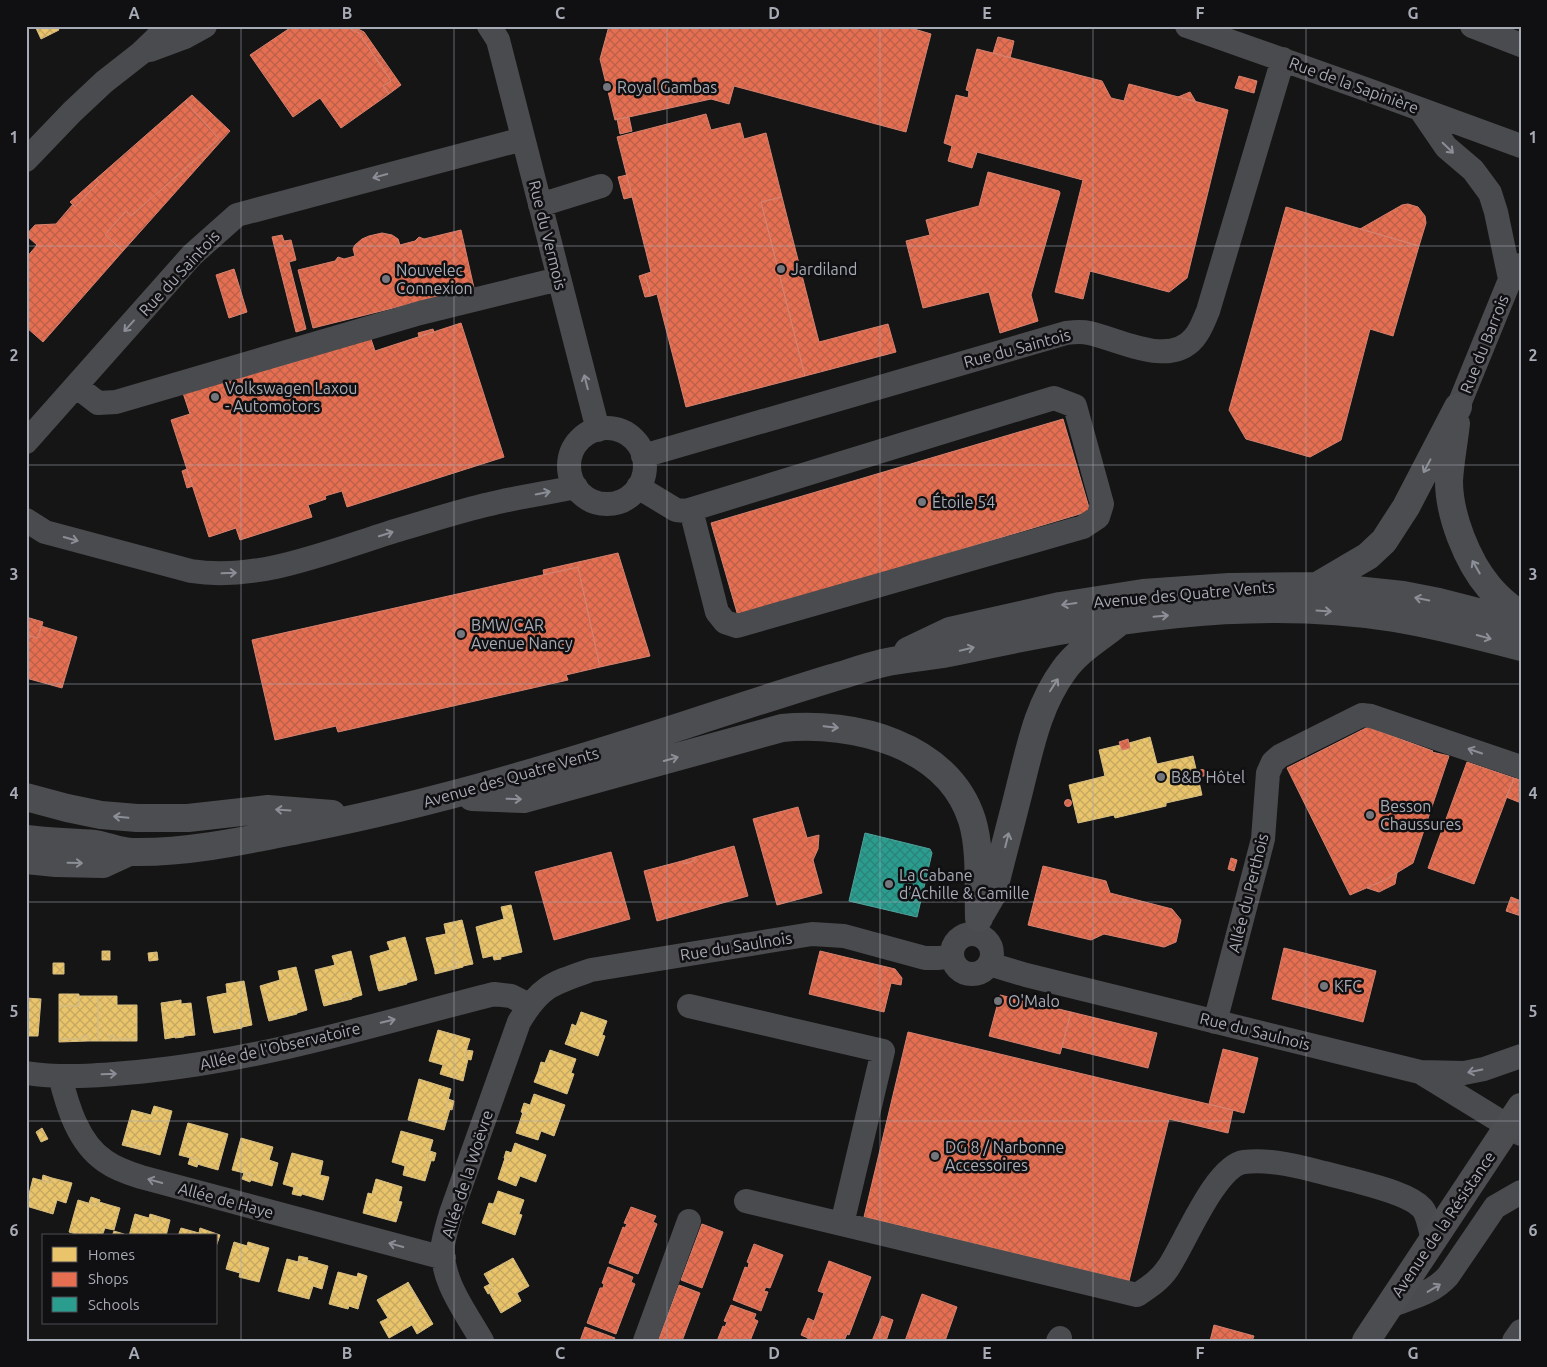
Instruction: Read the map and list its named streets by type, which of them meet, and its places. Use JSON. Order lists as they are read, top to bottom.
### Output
{
  "streets": {
    "main road": ["Avenue des Quatre Vents", "Avenue de la Résistance"],
    "street": [
      "Rue de la Sapinière",
      "Rue du Vermois",
      "Rue du Saintois",
      "Rue du Barrois",
      "Allée du Perthois",
      "Rue du Saulnois",
      "Allée de l'Observatoire",
      "Allée de la Woëvre",
      "Allée de Haye"
    ]
  },
  "crossings": [
    ["Rue de la Sapinière", "Rue du Saintois"],
    ["Rue du Vermois", "Rue du Saintois"],
    ["Allée du Perthois", "Rue du Saulnois"],
    ["Rue du Saulnois", "Allée de l'Observatoire"],
    ["Rue du Saulnois", "Allée de la Woëvre"],
    ["Rue du Saulnois", "Avenue de la Résistance"],
    ["Allée de l'Observatoire", "Allée de la Woëvre"],
    ["Allée de l'Observatoire", "Allée de Haye"],
    ["Allée de la Woëvre", "Allée de Haye"]
  ],
  "one_way": ["Rue du Vermois", "Allée de l'Observatoire", "Allée de Haye"],
  "places": [
    "Royal Gambas",
    "Jardiland",
    "Nouvelec Connexion",
    "Volkswagen Laxou - Automotors",
    "Étoile 54",
    "BMW CAR Avenue Nancy",
    "B&B Hôtel",
    "Besson Chaussures",
    "La Cabane d’Achille & Camille",
    "KFC",
    "O'Malo",
    "DG 8 / Narbonne Accessoires"
  ],
  "legend": ["Homes", "Shops", "Schools"],
  "grid": {
    "columns": [
      "A",
      "B",
      "C",
      "D",
      "E",
      "F",
      "G"
    ],
    "rows": [
      "1",
      "2",
      "3",
      "4",
      "5",
      "6"
    ]
  }
}
